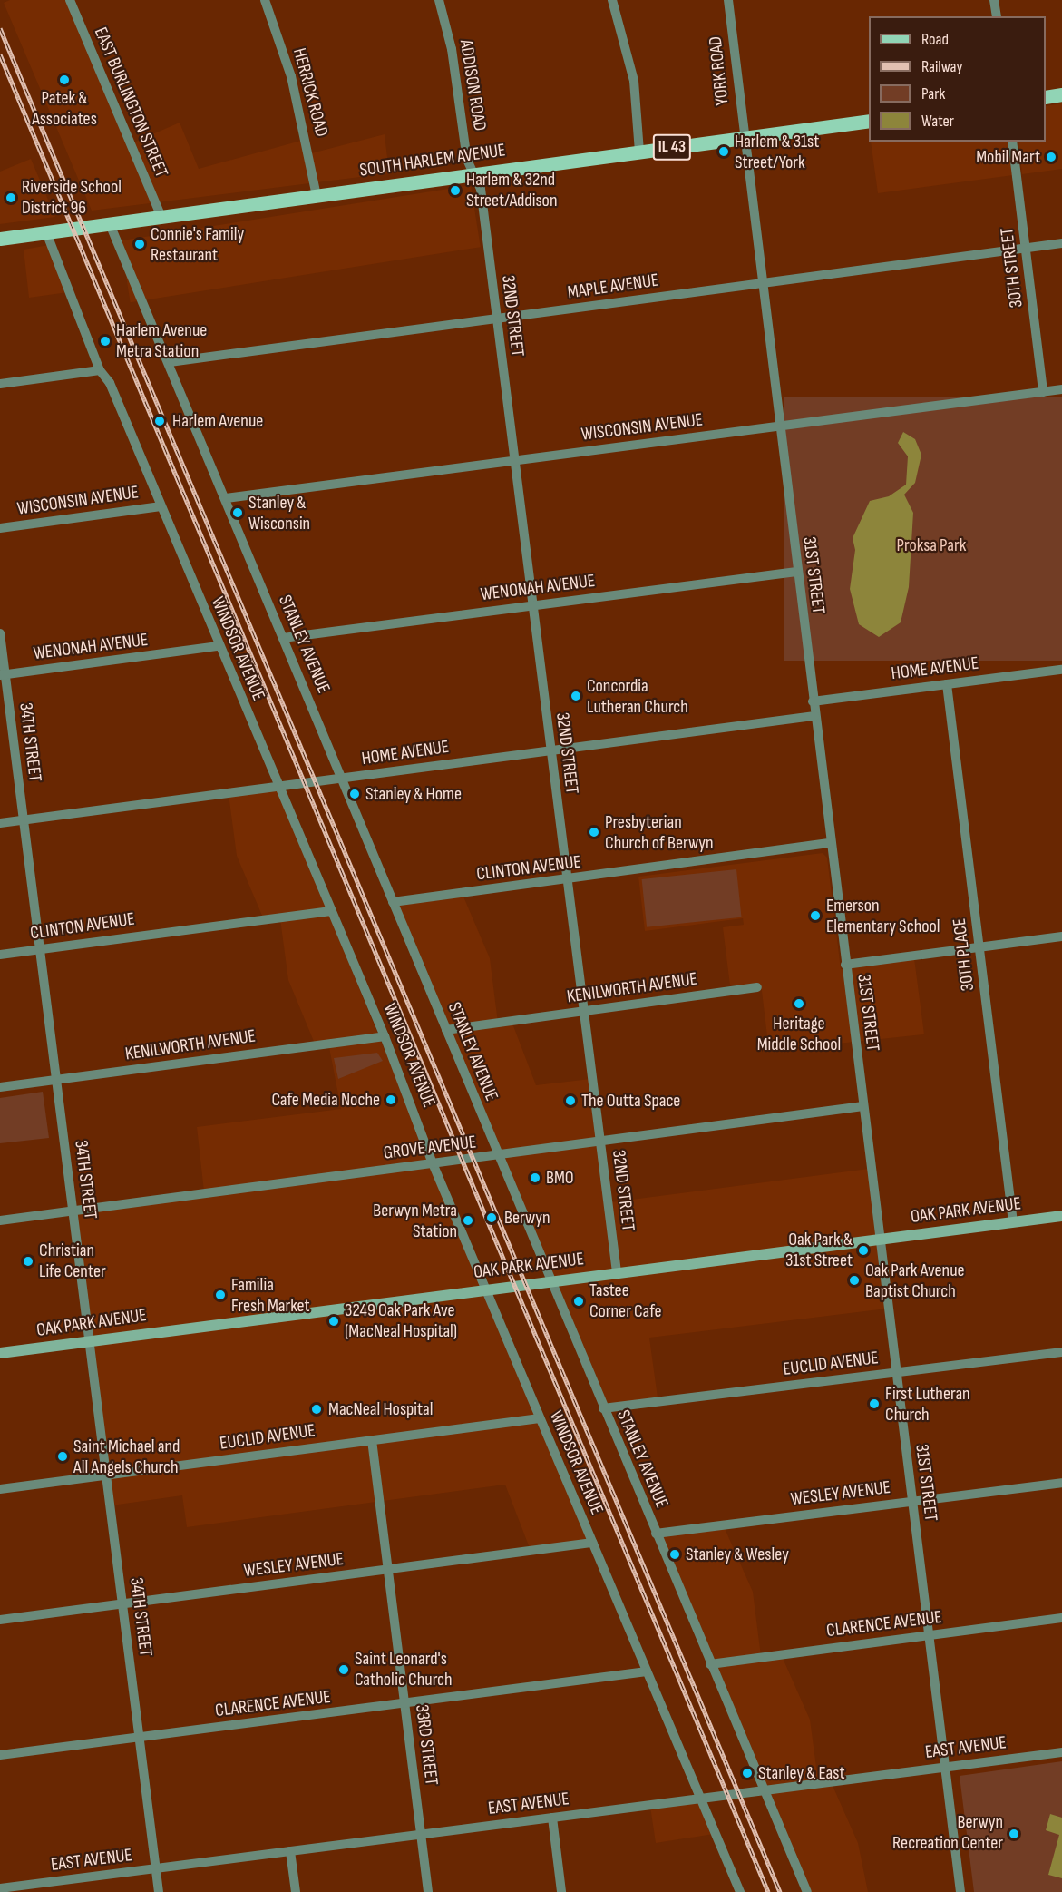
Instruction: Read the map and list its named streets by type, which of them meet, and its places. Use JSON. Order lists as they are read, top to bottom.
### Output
{
  "streets": {
    "main road": ["IL 43", "SOUTH HARLEM AVENUE"],
    "street": [
      "YORK ROAD",
      "ADDISON ROAD",
      "HERRICK ROAD",
      "EAST BURLINGTON STREET",
      "30TH STREET",
      "MAPLE AVENUE",
      "32ND STREET",
      "WISCONSIN AVENUE",
      "31ST STREET",
      "WENONAH AVENUE",
      "STANLEY AVENUE",
      "WINDSOR AVENUE",
      "HOME AVENUE",
      "34TH STREET",
      "CLINTON AVENUE",
      "30TH PLACE",
      "KENILWORTH AVENUE",
      "GROVE AVENUE",
      "OAK PARK AVENUE",
      "EUCLID AVENUE",
      "WESLEY AVENUE",
      "CLARENCE AVENUE",
      "33RD STREET",
      "EAST AVENUE"
    ]
  },
  "crossings": [
    ["YORK ROAD", "SOUTH HARLEM AVENUE"],
    ["YORK ROAD", "31ST STREET"],
    ["ADDISON ROAD", "SOUTH HARLEM AVENUE"],
    ["ADDISON ROAD", "32ND STREET"],
    ["HERRICK ROAD", "SOUTH HARLEM AVENUE"],
    ["EAST BURLINGTON STREET", "SOUTH HARLEM AVENUE"],
    ["SOUTH HARLEM AVENUE", "32ND STREET"],
    ["SOUTH HARLEM AVENUE", "31ST STREET"],
    ["SOUTH HARLEM AVENUE", "STANLEY AVENUE"],
    ["SOUTH HARLEM AVENUE", "WINDSOR AVENUE"],
    ["30TH STREET", "MAPLE AVENUE"],
    ["30TH STREET", "WISCONSIN AVENUE"],
    ["MAPLE AVENUE", "32ND STREET"],
    ["MAPLE AVENUE", "31ST STREET"],
    ["MAPLE AVENUE", "STANLEY AVENUE"],
    ["32ND STREET", "WISCONSIN AVENUE"],
    ["32ND STREET", "WENONAH AVENUE"],
    ["32ND STREET", "HOME AVENUE"],
    ["32ND STREET", "CLINTON AVENUE"],
    ["32ND STREET", "KENILWORTH AVENUE"],
    ["32ND STREET", "GROVE AVENUE"],
    ["32ND STREET", "OAK PARK AVENUE"],
    ["WISCONSIN AVENUE", "31ST STREET"],
    ["WISCONSIN AVENUE", "STANLEY AVENUE"],
    ["WISCONSIN AVENUE", "WINDSOR AVENUE"],
    ["31ST STREET", "WENONAH AVENUE"],
    ["31ST STREET", "HOME AVENUE"],
    ["31ST STREET", "CLINTON AVENUE"],
    ["31ST STREET", "GROVE AVENUE"],
    ["31ST STREET", "OAK PARK AVENUE"],
    ["31ST STREET", "EUCLID AVENUE"],
    ["31ST STREET", "WESLEY AVENUE"],
    ["31ST STREET", "CLARENCE AVENUE"],
    ["31ST STREET", "EAST AVENUE"],
    ["WENONAH AVENUE", "STANLEY AVENUE"],
    ["WENONAH AVENUE", "WINDSOR AVENUE"],
    ["WENONAH AVENUE", "34TH STREET"],
    ["STANLEY AVENUE", "HOME AVENUE"],
    ["STANLEY AVENUE", "CLINTON AVENUE"],
    ["STANLEY AVENUE", "KENILWORTH AVENUE"],
    ["STANLEY AVENUE", "GROVE AVENUE"],
    ["STANLEY AVENUE", "OAK PARK AVENUE"],
    ["STANLEY AVENUE", "EUCLID AVENUE"],
    ["STANLEY AVENUE", "WESLEY AVENUE"],
    ["STANLEY AVENUE", "CLARENCE AVENUE"],
    ["STANLEY AVENUE", "EAST AVENUE"],
    ["WINDSOR AVENUE", "HOME AVENUE"],
    ["WINDSOR AVENUE", "CLINTON AVENUE"],
    ["WINDSOR AVENUE", "KENILWORTH AVENUE"],
    ["WINDSOR AVENUE", "GROVE AVENUE"],
    ["WINDSOR AVENUE", "OAK PARK AVENUE"],
    ["WINDSOR AVENUE", "EUCLID AVENUE"],
    ["WINDSOR AVENUE", "WESLEY AVENUE"],
    ["WINDSOR AVENUE", "CLARENCE AVENUE"],
    ["WINDSOR AVENUE", "EAST AVENUE"],
    ["HOME AVENUE", "34TH STREET"],
    ["HOME AVENUE", "30TH PLACE"],
    ["34TH STREET", "CLINTON AVENUE"],
    ["34TH STREET", "KENILWORTH AVENUE"],
    ["34TH STREET", "GROVE AVENUE"],
    ["34TH STREET", "OAK PARK AVENUE"],
    ["34TH STREET", "EUCLID AVENUE"],
    ["34TH STREET", "WESLEY AVENUE"],
    ["34TH STREET", "CLARENCE AVENUE"],
    ["34TH STREET", "EAST AVENUE"],
    ["30TH PLACE", "OAK PARK AVENUE"],
    ["EUCLID AVENUE", "33RD STREET"],
    ["WESLEY AVENUE", "33RD STREET"],
    ["CLARENCE AVENUE", "33RD STREET"],
    ["33RD STREET", "EAST AVENUE"]
  ],
  "parks": ["Proksa Park"],
  "places": [
    "Patek & Associates",
    "Harlem & 31st Street/York",
    "Mobil Mart",
    "Harlem & 32nd Street/Addison",
    "Riverside School District 96",
    "Connie's Family Restaurant",
    "Harlem Avenue Metra Station",
    "Harlem Avenue",
    "Stanley & Wisconsin",
    "Concordia Lutheran Church",
    "Stanley & Home",
    "Presbyterian Church of Berwyn",
    "Emerson Elementary School",
    "Heritage Middle School",
    "Cafe Media Noche",
    "The Outta Space",
    "BMO",
    "Berwyn",
    "Berwyn Metra Station",
    "Oak Park & 31st Street",
    "Christian Life Center",
    "Oak Park Avenue Baptist Church",
    "Familia Fresh Market",
    "Tastee Corner Cafe",
    "3249 Oak Park Ave (MacNeal Hospital)",
    "First Lutheran Church",
    "MacNeal Hospital",
    "Saint Michael and All Angels Church",
    "Stanley & Wesley",
    "Saint Leonard's Catholic Church",
    "Stanley & East",
    "Berwyn Recreation Center"
  ],
  "legend": [
    "Road",
    "Railway",
    "Park",
    "Water"
  ]
}
